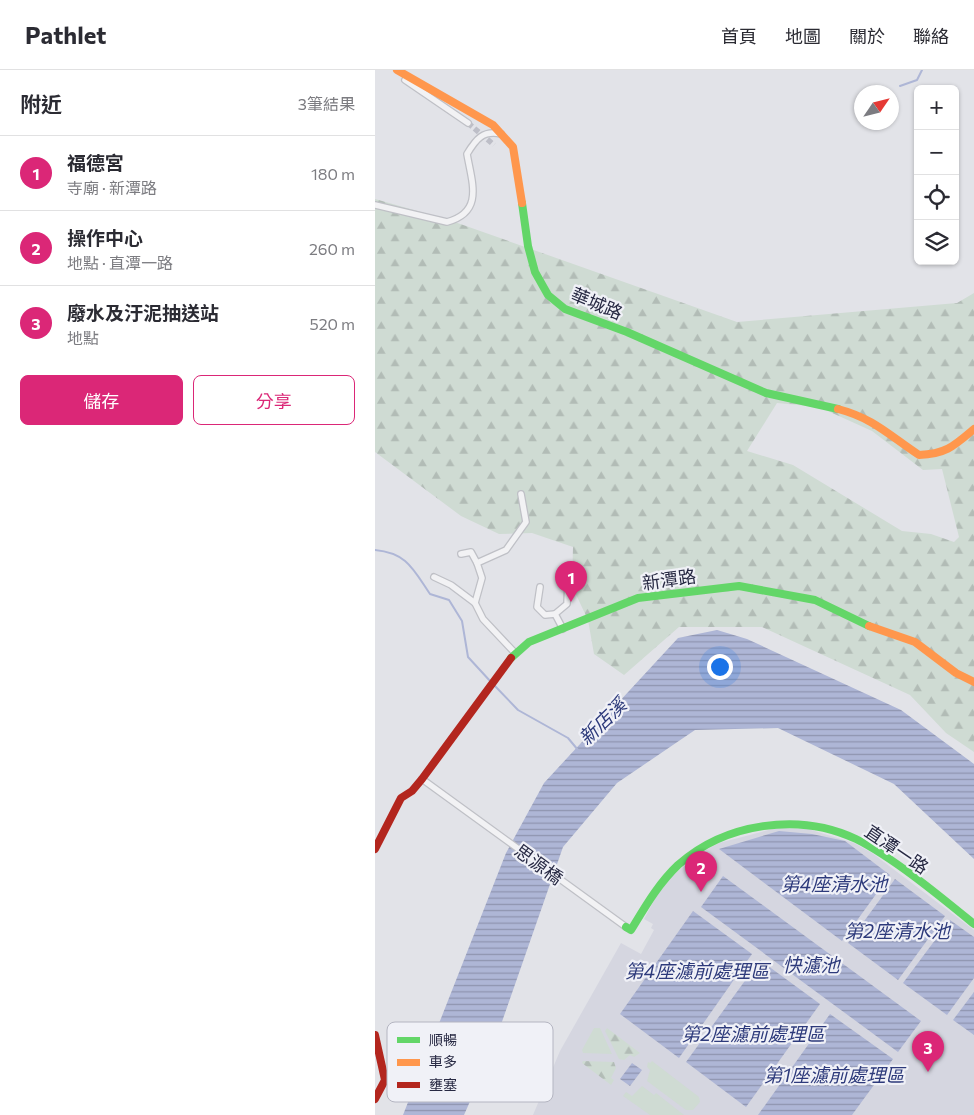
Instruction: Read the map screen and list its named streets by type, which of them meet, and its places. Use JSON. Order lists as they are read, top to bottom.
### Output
{
  "streets": {
    "street": [
      "華城路",
      "新潭路",
      "直潭一路",
      "思源橋"
    ]
  },
  "crossings": [
    ["新潭路", "思源橋"],
    ["直潭一路", "思源橋"]
  ],
  "water": [
    "新店溪",
    "第4座清水池",
    "第2座清水池",
    "快濾池",
    "第4座濾前處理區",
    "第2座濾前處理區",
    "第1座濾前處理區"
  ],
  "legend": ["順暢", "車多", "壅塞"],
  "north": "top right",
  "page": {
    "header": "Pathlet",
    "nav": [
      "首頁",
      "地圖",
      "關於",
      "聯絡"
    ],
    "heading": ["附近", "3筆結果"],
    "map_buttons": ["+", "−"],
    "list": [
      {
        "mark": "1",
        "name": "福德宮",
        "note": "寺廟 · 新潭路",
        "value": "180 m"
      },
      {
        "mark": "2",
        "name": "操作中心",
        "note": "地點 · 直潭一路",
        "value": "260 m"
      },
      {
        "mark": "3",
        "name": "廢水及汙泥抽送站",
        "note": "地點",
        "value": "520 m"
      }
    ],
    "buttons": ["儲存", "分享"],
    "pins": ["1", "2", "3"]
  }
}
